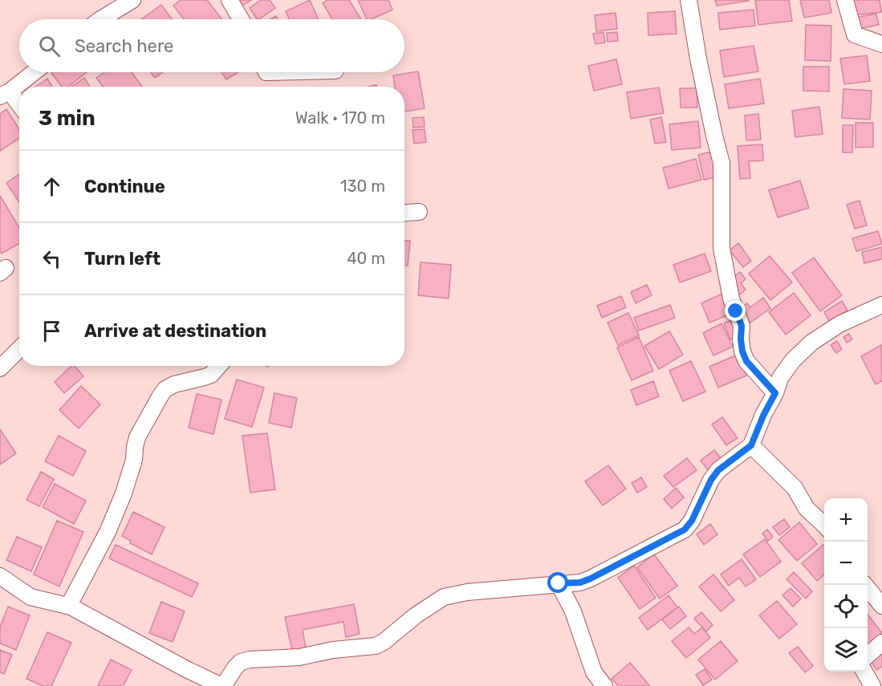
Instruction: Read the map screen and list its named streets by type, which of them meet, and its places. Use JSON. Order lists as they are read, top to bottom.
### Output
{
  "page": {
    "search": "Search here",
    "heading": ["3 min", "Walk · 170 m"],
    "list": [
      ["Continue", "130 m"],
      ["Turn left", "40 m"],
      "Arrive at destination"
    ],
    "map_buttons": ["+", "−"]
  }
}
